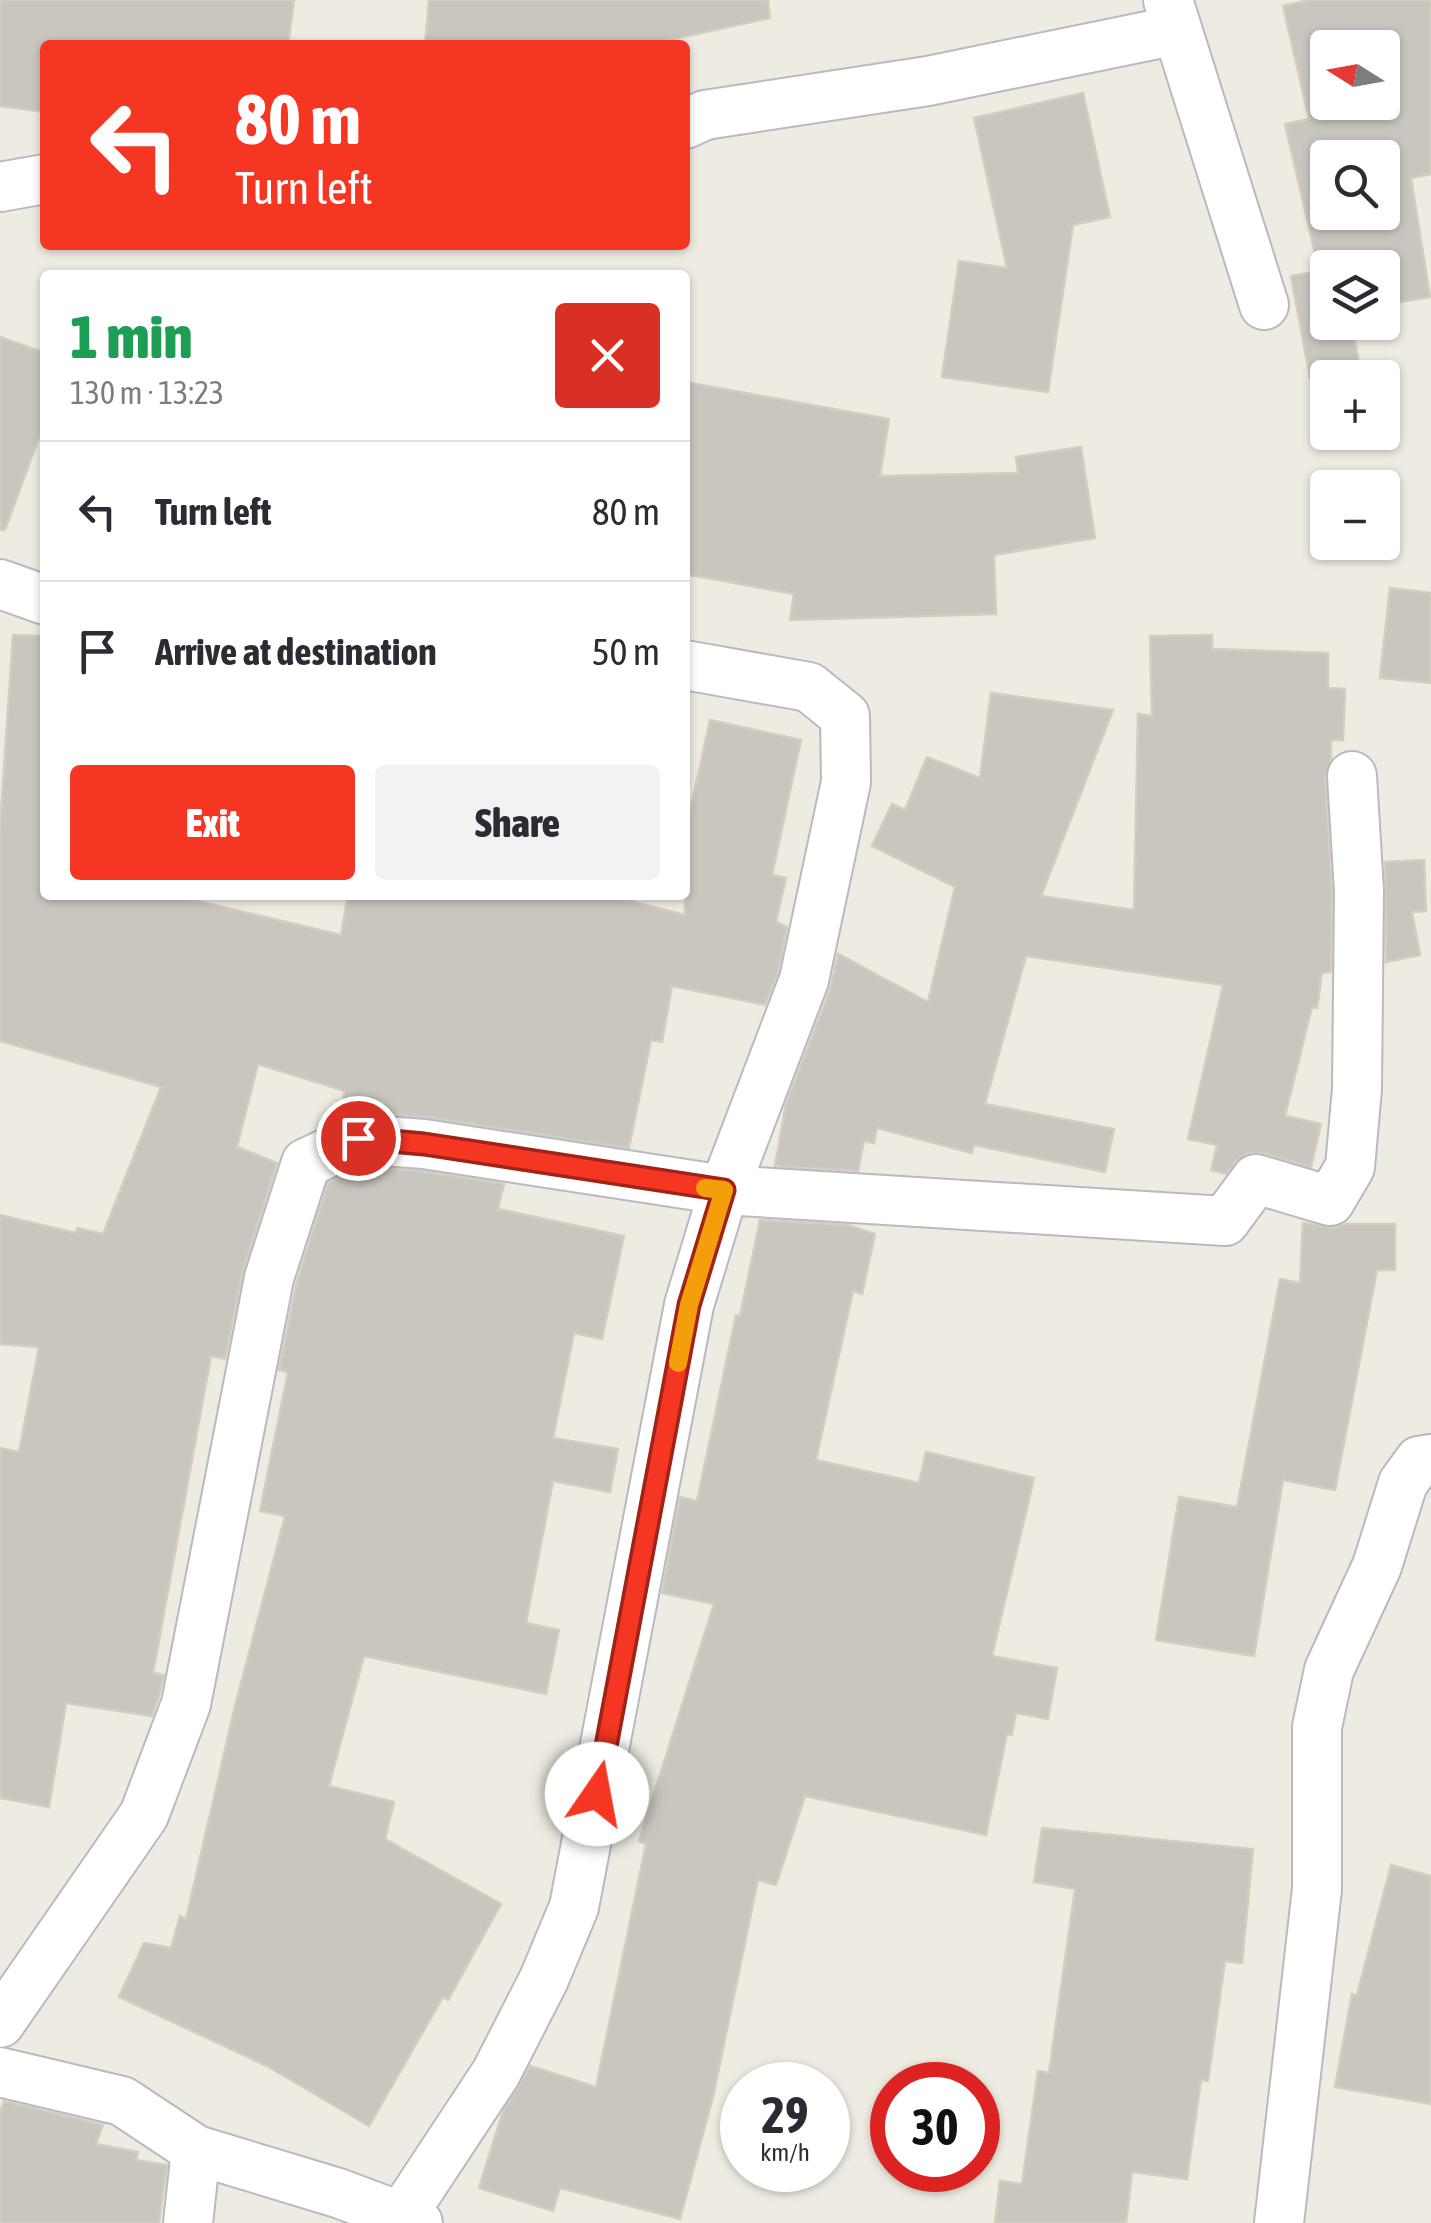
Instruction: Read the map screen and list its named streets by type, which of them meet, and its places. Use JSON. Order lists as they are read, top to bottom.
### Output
{
  "north": "left",
  "page": {
    "map_buttons": ["+", "−"],
    "turn": ["80 m", "Turn left"],
    "heading": ["1 min", "130 m · 13:23"],
    "list": [
      {
        "name": "Turn left",
        "value": "80 m"
      },
      {
        "name": "Arrive at destination",
        "value": "50 m"
      }
    ],
    "buttons": ["Exit", "Share"],
    "speed": "29 km/h",
    "limit": "30"
  }
}
